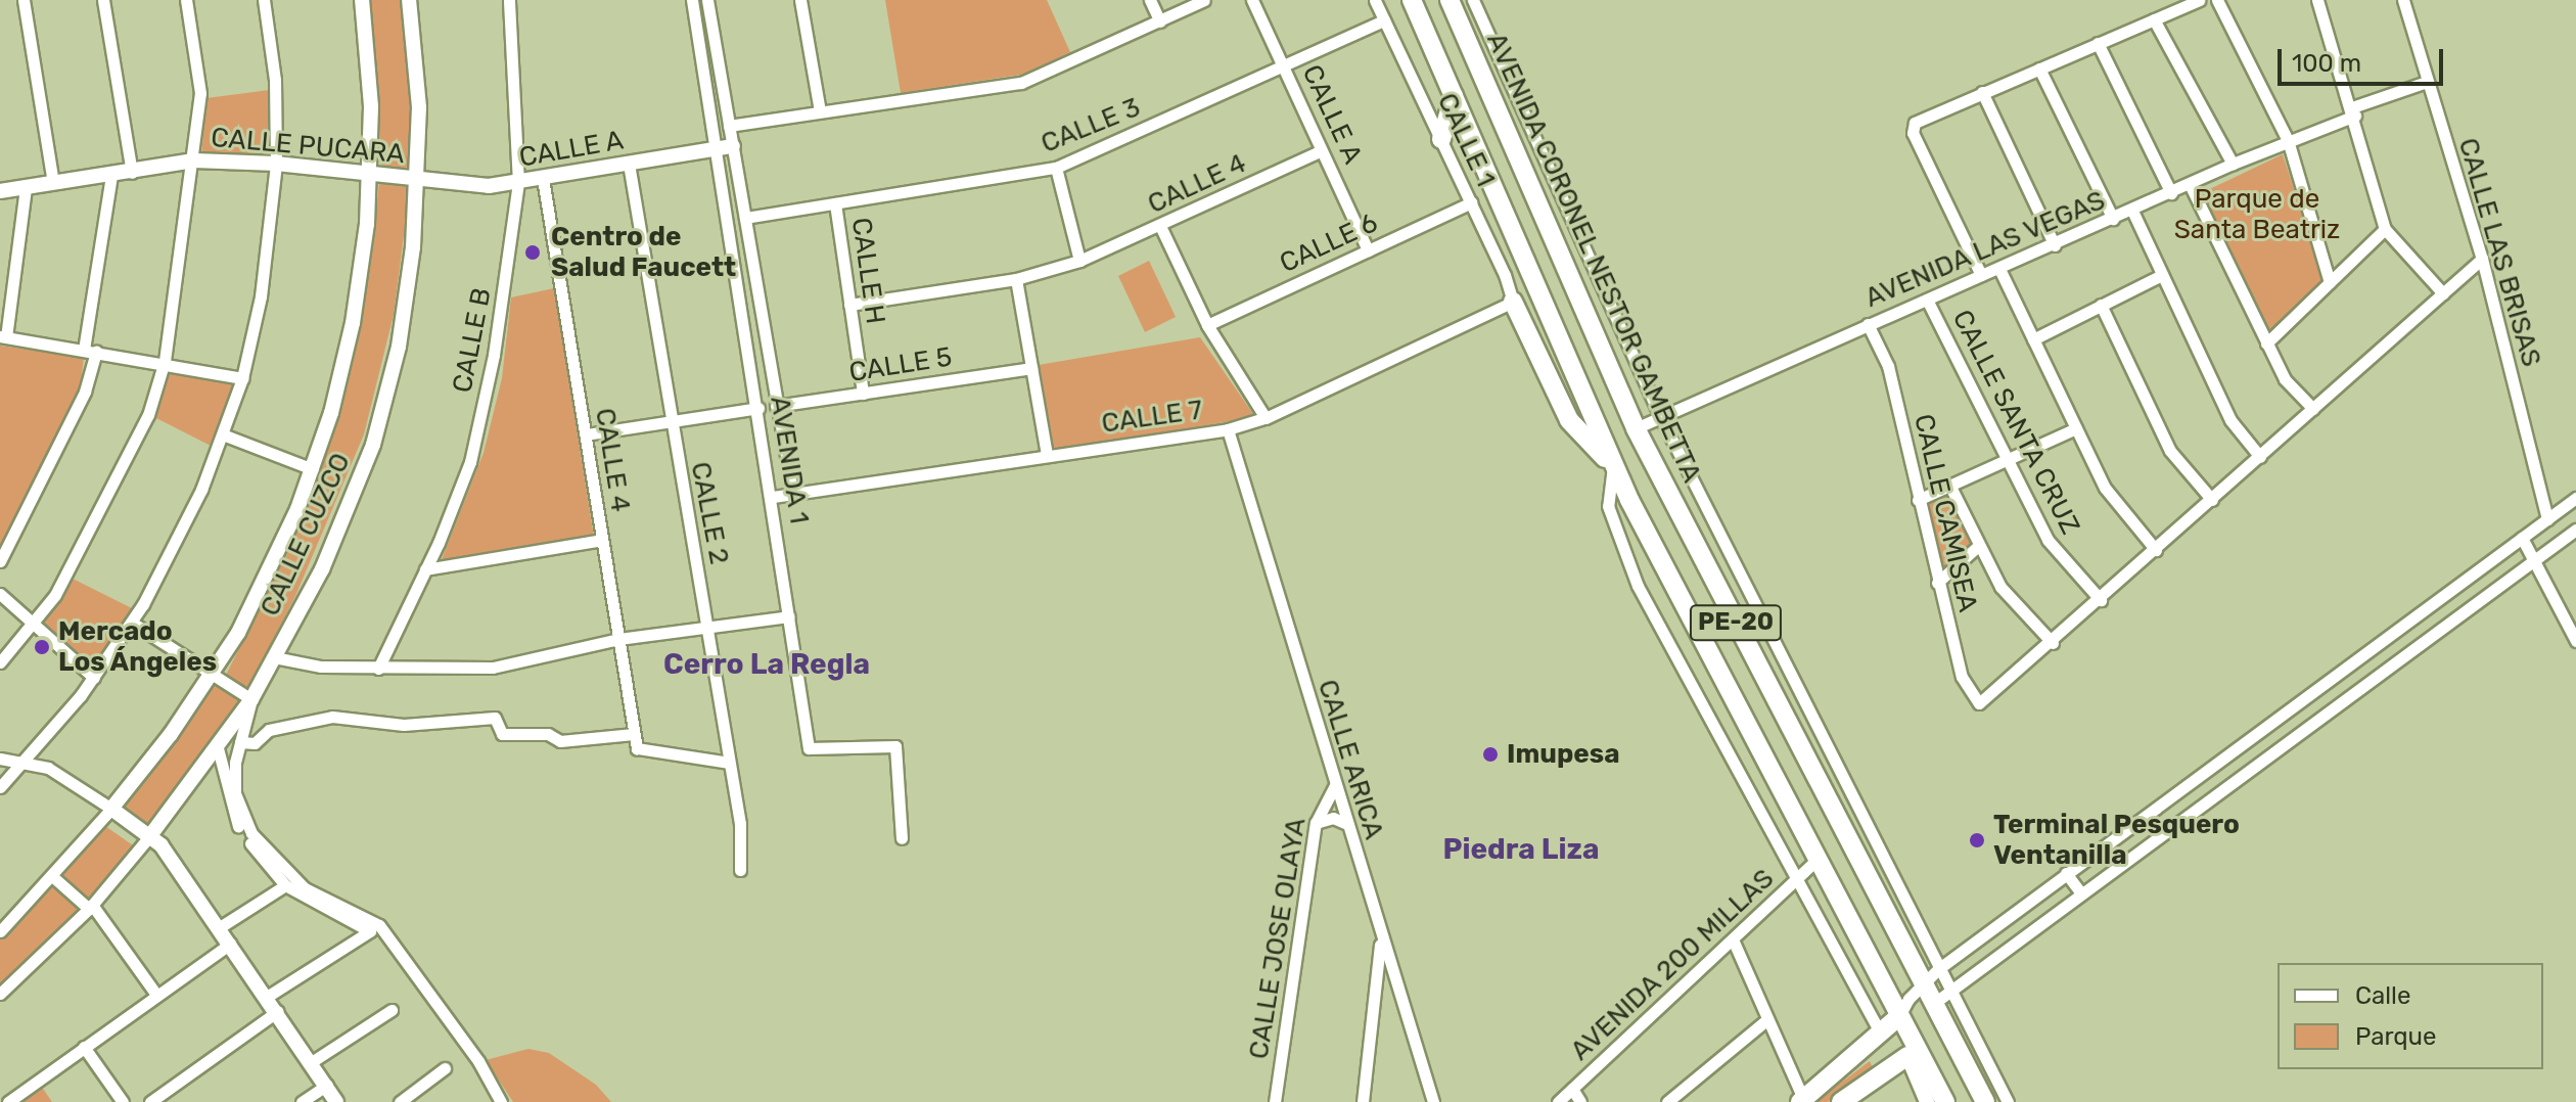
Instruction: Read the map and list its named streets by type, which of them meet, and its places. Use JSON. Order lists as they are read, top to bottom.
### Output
{
  "streets": {
    "main road": ["AVENIDA CORONEL NESTOR GAMBETTA", "PE-20"],
    "street": [
      "CALLE A",
      "CALLE 3",
      "CALLE 1",
      "CALLE PUCARA",
      "CALLE 4",
      "CALLE 6",
      "AVENIDA LAS VEGAS",
      "CALLE LAS BRISAS",
      "CALLE H",
      "CALLE B",
      "CALLE 5",
      "CALLE 7",
      "CALLE SANTA CRUZ",
      "AVENIDA 1",
      "CALLE 2",
      "CALLE CAMISEA",
      "CALLE CUZCO",
      "CALLE ARICA",
      "CALLE JOSE OLAYA",
      "AVENIDA 200 MILLAS"
    ]
  },
  "crossings": [
    ["CALLE A", "CALLE 3"],
    ["CALLE A", "CALLE PUCARA"],
    ["CALLE A", "CALLE 4"],
    ["CALLE A", "CALLE 6"],
    ["CALLE A", "CALLE B"],
    ["CALLE A", "AVENIDA 1"],
    ["CALLE A", "CALLE 2"],
    ["CALLE A", "CALLE CUZCO"],
    ["CALLE 3", "CALLE 1"],
    ["CALLE 3", "CALLE H"],
    ["CALLE 3", "AVENIDA 1"],
    ["CALLE 1", "CALLE 6"],
    ["CALLE 1", "CALLE 7"],
    ["CALLE PUCARA", "CALLE CUZCO"],
    ["CALLE 4", "CALLE H"],
    ["CALLE 4", "CALLE 2"],
    ["AVENIDA LAS VEGAS", "CALLE LAS BRISAS"],
    ["AVENIDA LAS VEGAS", "AVENIDA CORONEL NESTOR GAMBETTA"],
    ["AVENIDA LAS VEGAS", "CALLE SANTA CRUZ"],
    ["AVENIDA LAS VEGAS", "CALLE CAMISEA"],
    ["CALLE H", "CALLE 5"],
    ["CALLE 5", "AVENIDA 1"],
    ["CALLE 7", "AVENIDA 1"],
    ["CALLE 7", "CALLE ARICA"],
    ["PE-20", "AVENIDA 200 MILLAS"],
    ["CALLE ARICA", "CALLE JOSE OLAYA"]
  ],
  "districts": ["Cerro La Regla", "Piedra Liza"],
  "parks": ["Parque de Santa Beatriz"],
  "places": [
    "Centro de Salud Faucett",
    "Mercado Los Ángeles",
    "Imupesa",
    "Terminal Pesquero Ventanilla"
  ],
  "legend": ["Calle", "Parque"],
  "scale_bar": "100 m"
}
